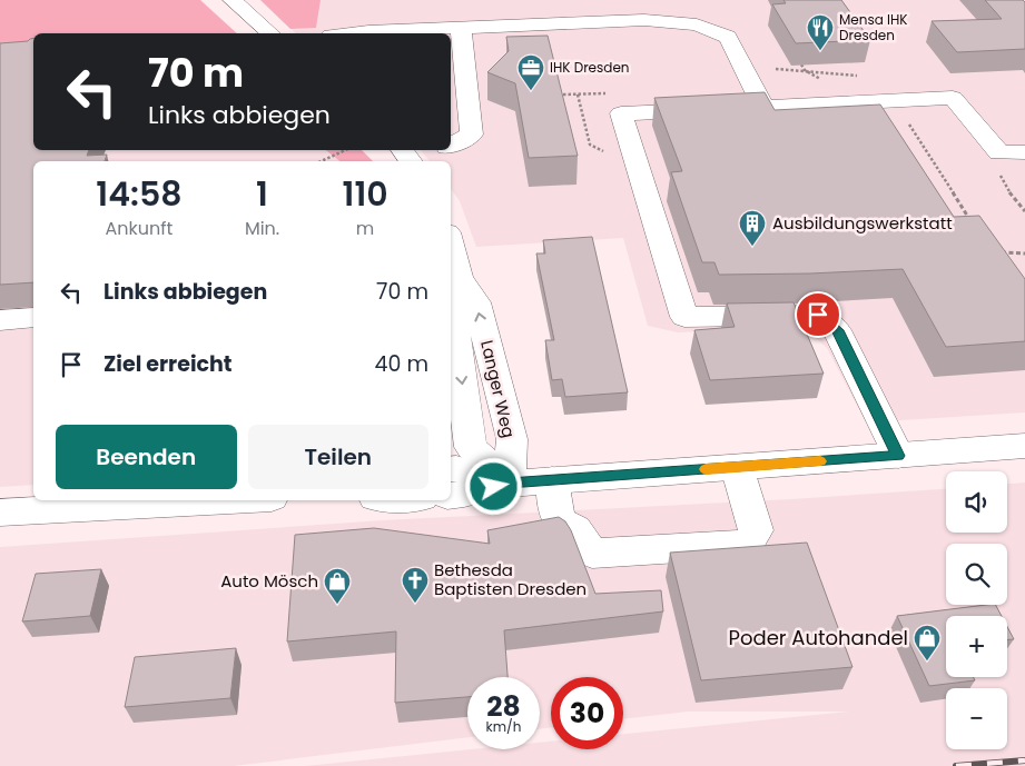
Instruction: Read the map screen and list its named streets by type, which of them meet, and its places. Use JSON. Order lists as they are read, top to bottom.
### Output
{
  "streets": {
    "main road": ["Langer Weg"]
  },
  "places": {
    "restaurant": ["Mensa IHK Dresden"],
    "office": ["IHK Dresden"],
    "building": ["Ausbildungswerkstatt"],
    "church": ["Bethesda Baptisten Dresden"],
    "shop": ["Auto Mösch", "Poder Autohandel"]
  },
  "page": {
    "turn": ["70 m", "Links abbiegen"],
    "eta": [
      "14:58",
      "Ankunft",
      "1",
      "Min.",
      "110",
      "m"
    ],
    "list": [
      {
        "name": "Links abbiegen",
        "value": "70 m"
      },
      {
        "name": "Ziel erreicht",
        "value": "40 m"
      }
    ],
    "buttons": ["Beenden", "Teilen"],
    "map_buttons": ["+", "−"],
    "speed": "28 km/h",
    "limit": "30"
  }
}
